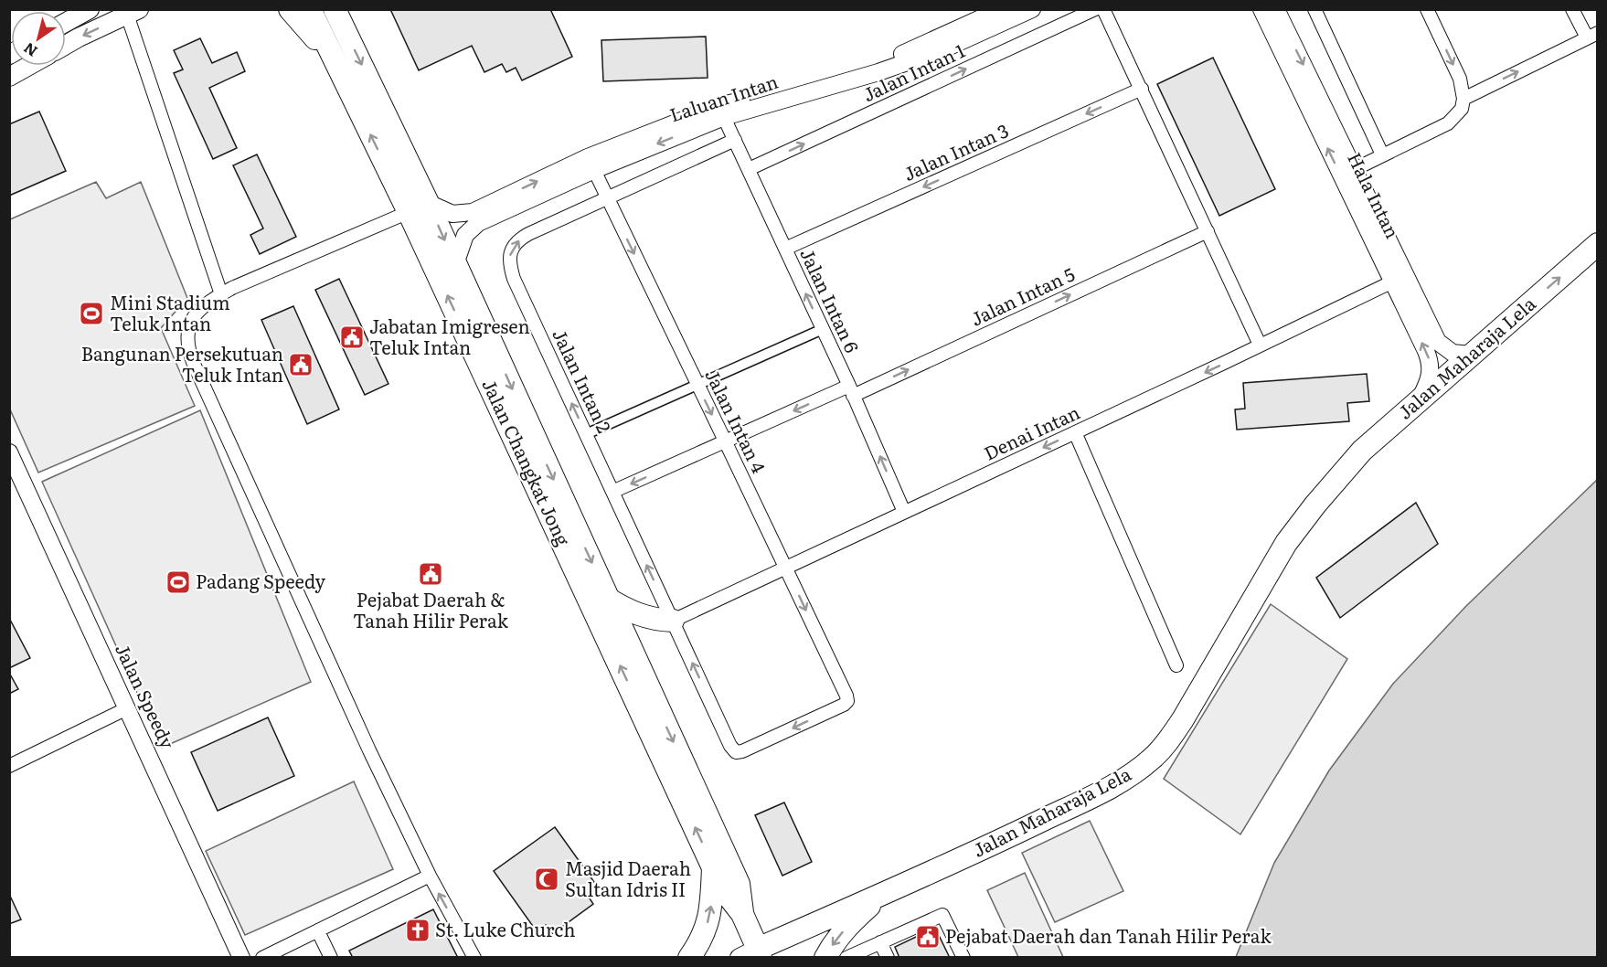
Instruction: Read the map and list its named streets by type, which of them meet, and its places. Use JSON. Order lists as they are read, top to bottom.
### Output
{
  "streets": {
    "highway": ["Jalan Maharaja Lela", "Jalan Changkat Jong"],
    "street": [
      "Jalan Intan 1",
      "Laluan Intan",
      "Jalan Intan 3",
      "Hala Intan",
      "Jalan Intan 5",
      "Jalan Intan 6",
      "Jalan Intan 2",
      "Jalan Intan 4",
      "Denai Intan",
      "Jalan Speedy"
    ]
  },
  "crossings": [
    ["Jalan Intan 1", "Jalan Intan 6"],
    ["Laluan Intan", "Jalan Intan 6"],
    ["Laluan Intan", "Jalan Intan 4"],
    ["Laluan Intan", "Jalan Changkat Jong"],
    ["Jalan Intan 3", "Jalan Intan 6"],
    ["Hala Intan", "Jalan Maharaja Lela"],
    ["Hala Intan", "Denai Intan"],
    ["Jalan Intan 5", "Jalan Intan 6"],
    ["Jalan Intan 5", "Jalan Intan 2"],
    ["Jalan Intan 5", "Jalan Intan 4"],
    ["Jalan Intan 6", "Jalan Intan 2"],
    ["Jalan Intan 6", "Denai Intan"],
    ["Jalan Maharaja Lela", "Jalan Changkat Jong"],
    ["Jalan Intan 2", "Jalan Intan 4"],
    ["Jalan Intan 2", "Denai Intan"],
    ["Jalan Intan 4", "Denai Intan"]
  ],
  "one_way": [
    "Jalan Intan 1",
    "Jalan Intan 3",
    "Jalan Intan 6",
    "Jalan Intan 2",
    "Jalan Intan 4",
    "Denai Intan"
  ],
  "places": {
    "sports": ["Mini Stadium Teluk Intan", "Padang Speedy"],
    "public building": [
      "Jabatan Imigresen Teluk Intan",
      "Bangunan Persekutuan Teluk Intan",
      "Pejabat Daerah & Tanah Hilir Perak",
      "Pejabat Daerah dan Tanah Hilir Perak"
    ],
    "mosque": ["Masjid Daerah Sultan Idris II"],
    "church": ["St. Luke Church"]
  },
  "north": "bottom left"
}
